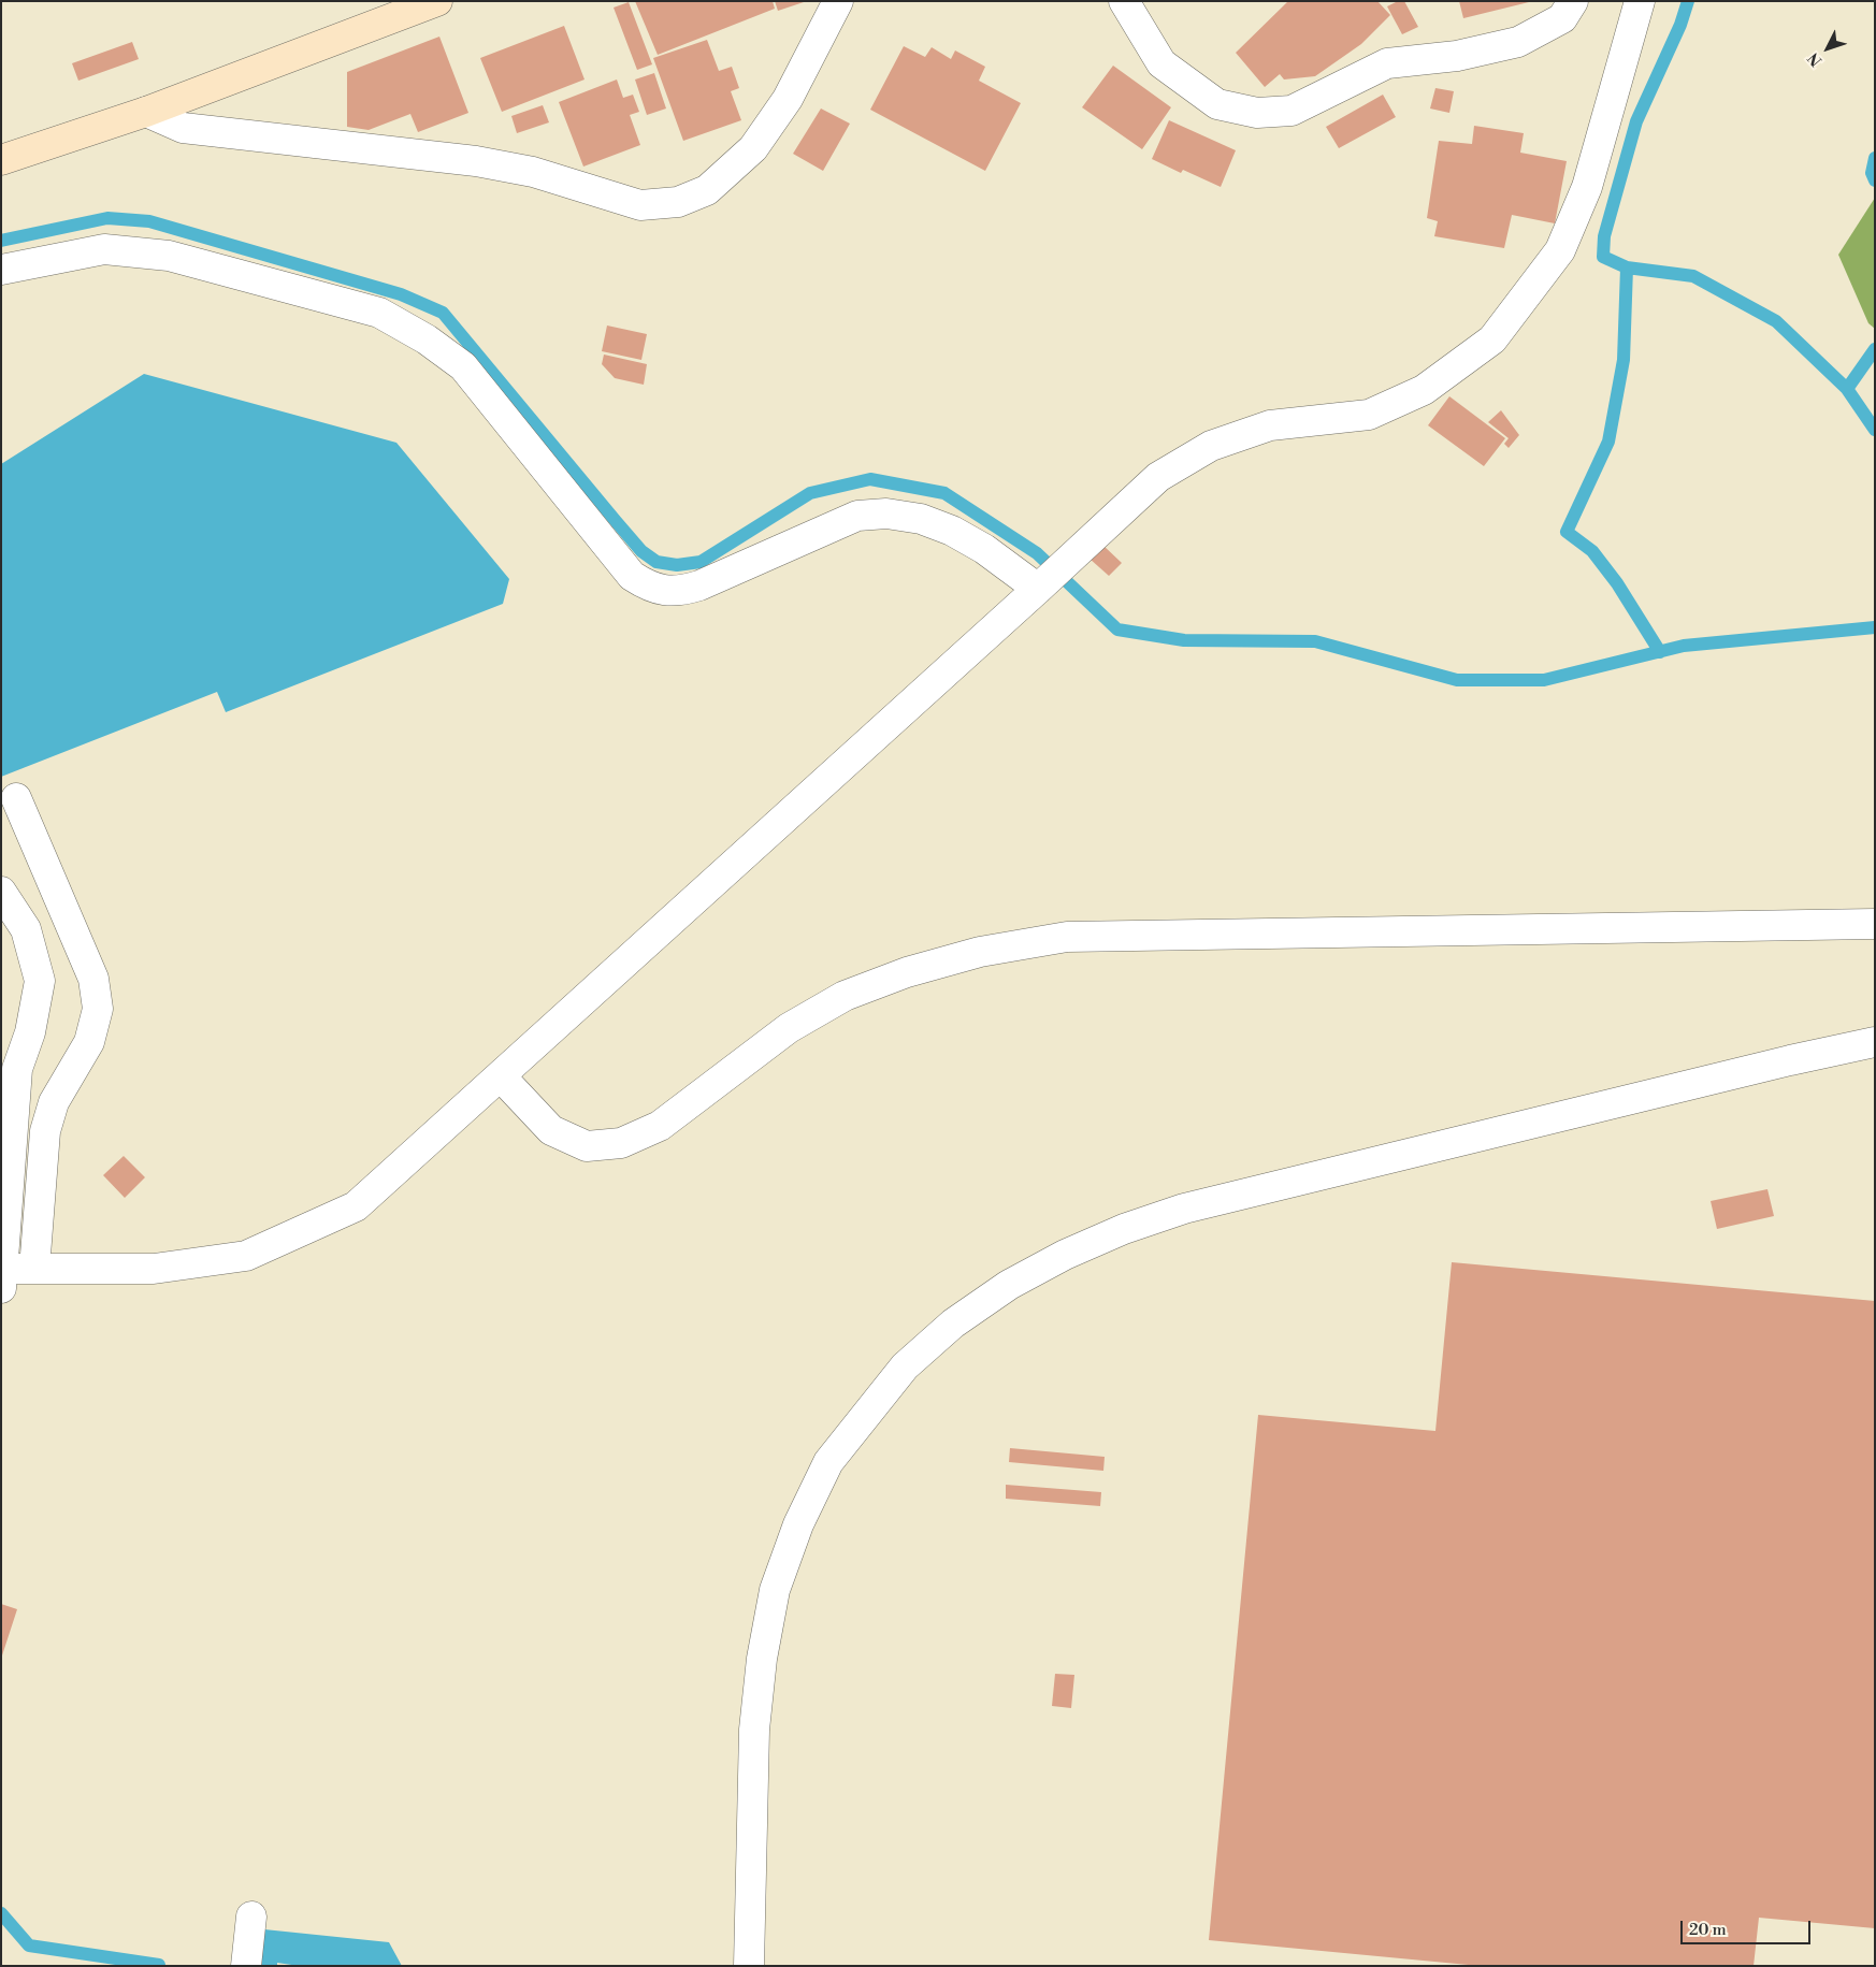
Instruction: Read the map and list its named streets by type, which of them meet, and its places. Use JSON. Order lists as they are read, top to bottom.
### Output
{
  "scale_bar": "20 m",
  "north": "bottom left"
}
